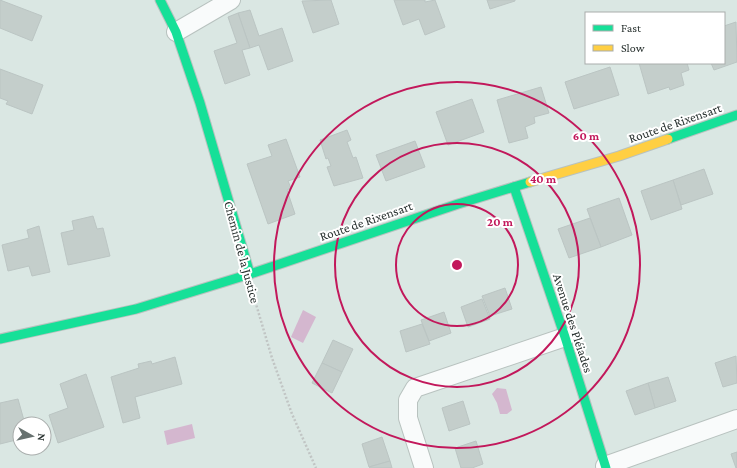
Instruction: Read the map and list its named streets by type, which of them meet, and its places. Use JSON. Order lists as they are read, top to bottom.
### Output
{
  "streets": {
    "street": ["Route de Rixensart", "Chemin de la Justice", "Avenue des Pléiades"]
  },
  "crossings": [
    ["Route de Rixensart", "Chemin de la Justice"],
    ["Route de Rixensart", "Avenue des Pléiades"]
  ],
  "legend": ["Fast", "Slow"],
  "north": "right",
  "rings": ["60 m", "40 m", "20 m"]
}
